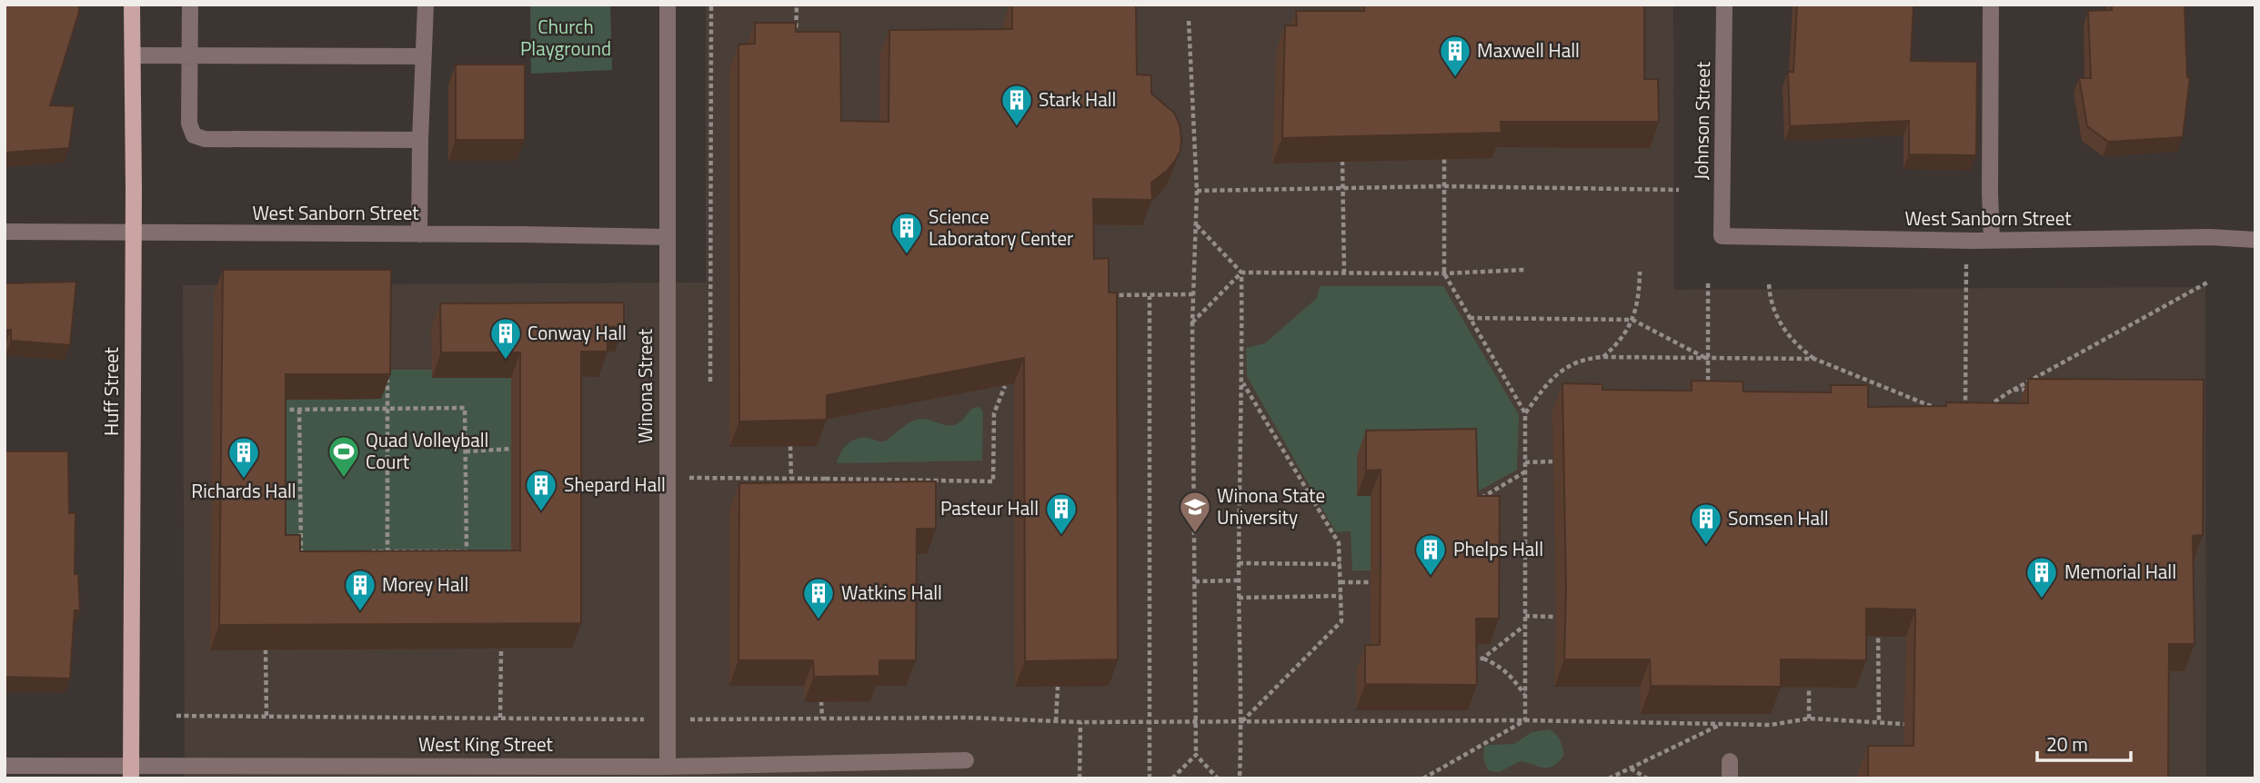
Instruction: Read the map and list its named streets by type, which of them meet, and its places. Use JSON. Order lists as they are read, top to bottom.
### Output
{
  "streets": {
    "main road": ["Huff Street"],
    "street": [
      "Johnson Street",
      "West Sanborn Street",
      "Winona Street",
      "West King Street"
    ]
  },
  "crossings": [
    ["Johnson Street", "West Sanborn Street"],
    ["West Sanborn Street", "Winona Street"],
    ["West Sanborn Street", "Huff Street"],
    ["Winona Street", "West King Street"],
    ["Huff Street", "West King Street"]
  ],
  "parks": ["Church Playground"],
  "places": {
    "building": [
      "Maxwell Hall",
      "Stark Hall",
      "Science Laboratory Center",
      "Conway Hall",
      "Richards Hall",
      "Shepard Hall",
      "Pasteur Hall",
      "Somsen Hall",
      "Phelps Hall",
      "Memorial Hall",
      "Morey Hall",
      "Watkins Hall"
    ],
    "sports": ["Quad Volleyball Court"],
    "school or university": ["Winona State University"]
  },
  "scale_bar": "20 m"
}
